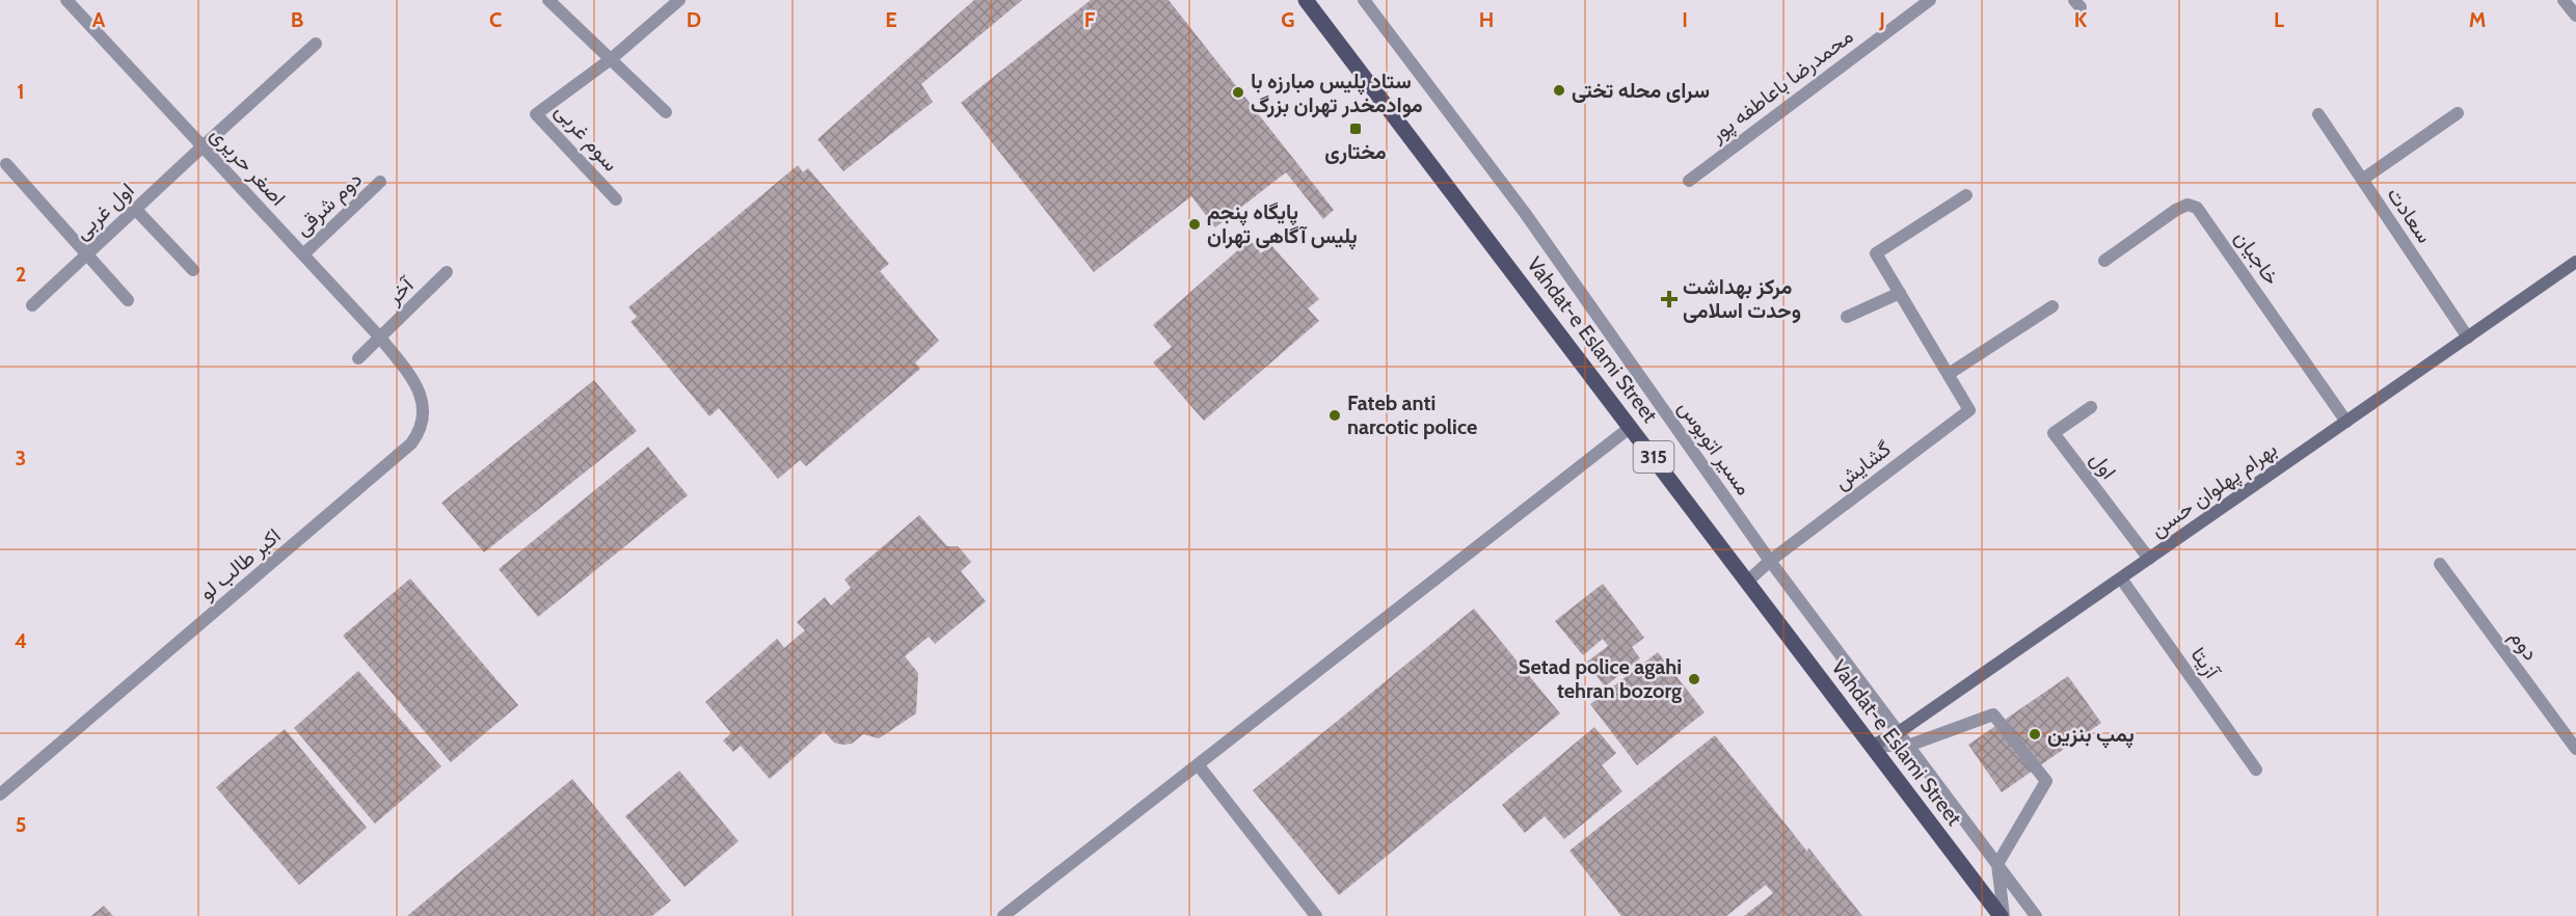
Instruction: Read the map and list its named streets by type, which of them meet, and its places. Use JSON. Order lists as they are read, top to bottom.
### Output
{
  "streets": {
    "main road": ["Vahdat-e Eslami Street", "315"],
    "street": [
      "محمدرضا باعاطفه پور",
      "سوم غربی",
      "اصغر حریری",
      "دوم شرقی",
      "اول غربی",
      "سعادت",
      "خاجیان",
      "آخر",
      "مسیر اتوبوس",
      "گشایش",
      "اول",
      "بهرام پهلوان حسن",
      "اکبر طالب لو",
      "دوم",
      "آزیتا"
    ]
  },
  "crossings": [
    ["اصغر حریری", "دوم شرقی"],
    ["اصغر حریری", "اول غربی"],
    ["اصغر حریری", "آخر"],
    ["اصغر حریری", "اکبر طالب لو"],
    ["سعادت", "بهرام پهلوان حسن"],
    ["خاجیان", "بهرام پهلوان حسن"],
    ["آخر", "اکبر طالب لو"],
    ["Vahdat-e Eslami Street", "گشایش"],
    ["Vahdat-e Eslami Street", "بهرام پهلوان حسن"],
    ["مسیر اتوبوس", "گشایش"],
    ["مسیر اتوبوس", "بهرام پهلوان حسن"],
    ["اول", "بهرام پهلوان حسن"],
    ["بهرام پهلوان حسن", "آزیتا"]
  ],
  "places": {
    "other": [
      "سرای محله تختی",
      "ستاد پلیس مبارزه با موادمخدر تهران بزرگ",
      "پایگاه پنجم پلیس آگاهی تهران",
      "Fateb anti narcotic police",
      "Setad police agahi tehran bozorg",
      "پمپ بنزین"
    ],
    "transit": ["مختاری"],
    "health": ["مرکز بهداشت وحدت اسلامی"]
  },
  "grid": {
    "columns": [
      "A",
      "B",
      "C",
      "D",
      "E",
      "F",
      "G",
      "H",
      "I",
      "J",
      "K",
      "L",
      "M"
    ],
    "rows": [
      "1",
      "2",
      "3",
      "4",
      "5"
    ]
  }
}
